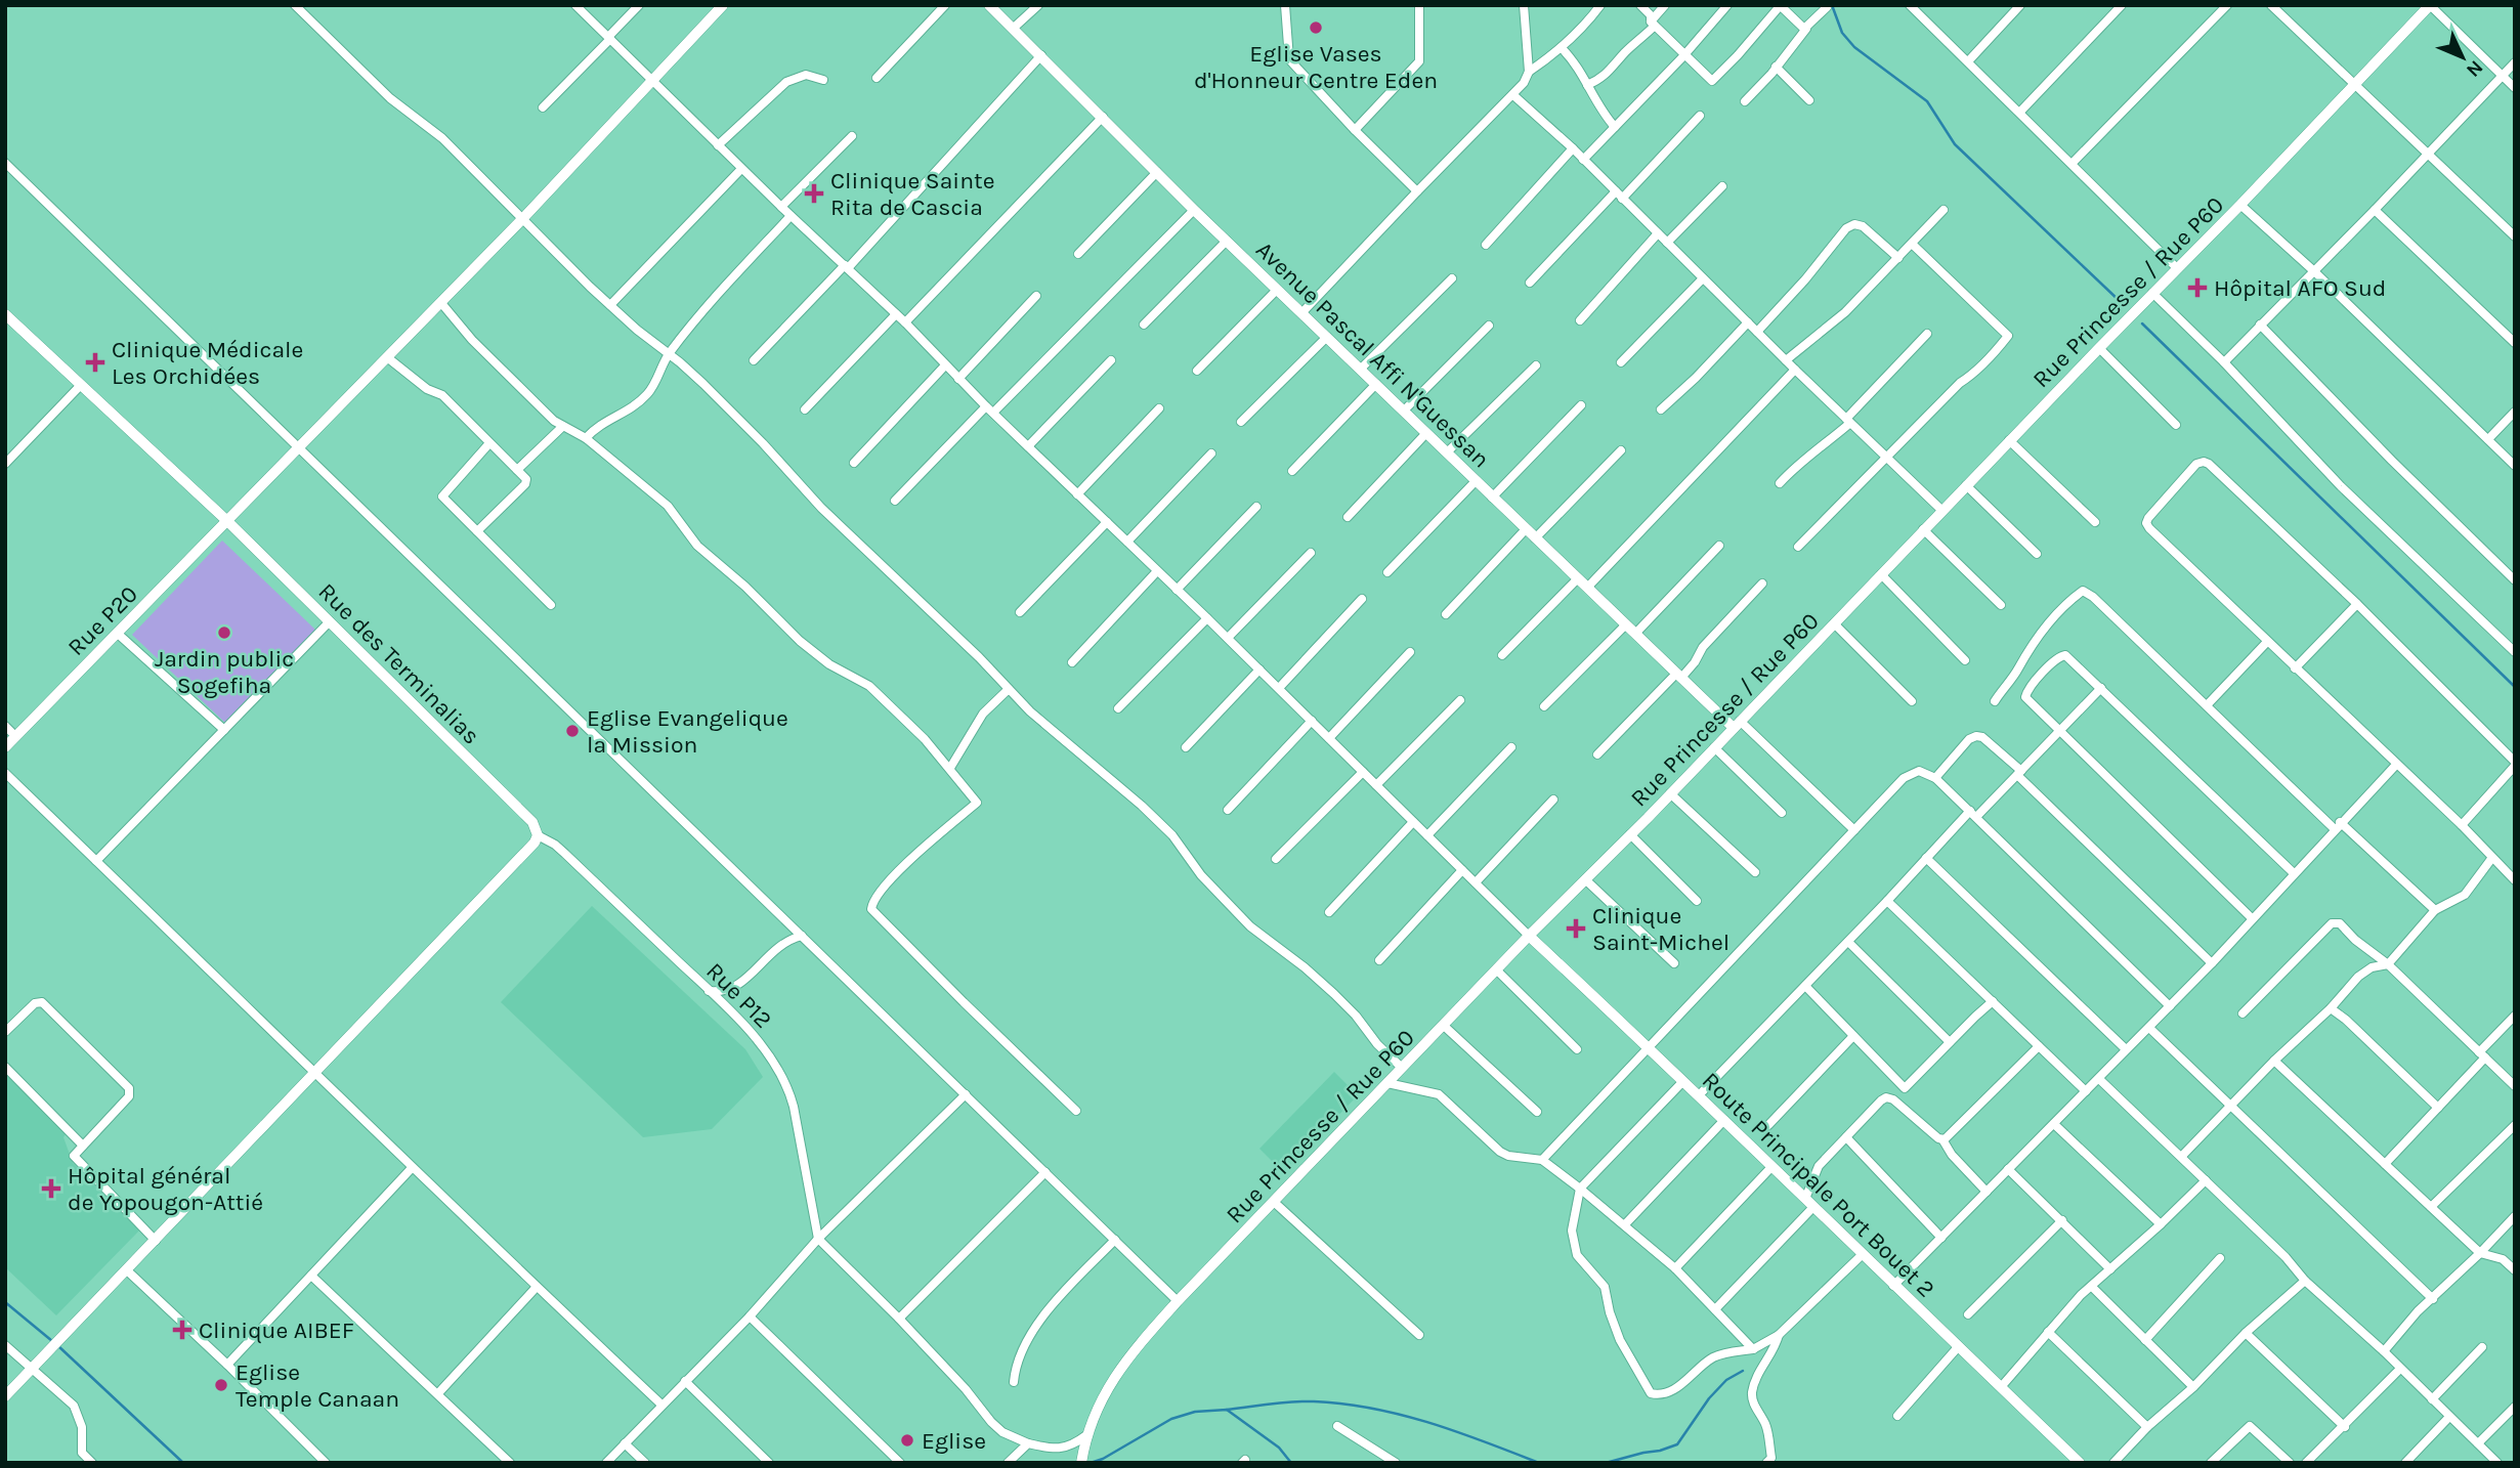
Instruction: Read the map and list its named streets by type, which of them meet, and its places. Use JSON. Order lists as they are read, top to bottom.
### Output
{
  "streets": {
    "street": [
      "Rue Princesse / Rue P60",
      "Avenue Pascal Affi N'Guessan",
      "Rue P20",
      "Rue des Terminalias",
      "Rue P12",
      "Route Principale Port Bouet 2"
    ]
  },
  "crossings": [
    ["Rue Princesse / Rue P60", "Avenue Pascal Affi N'Guessan"],
    ["Rue Princesse / Rue P60", "Route Principale Port Bouet 2"],
    ["Rue P20", "Rue des Terminalias"],
    ["Rue des Terminalias", "Rue P12"]
  ],
  "places": {
    "other": [
      "Eglise Vases d'Honneur Centre Eden",
      "Jardin public Sogefiha",
      "Eglise Evangelique la Mission",
      "Eglise Temple Canaan",
      "Eglise"
    ],
    "health": [
      "Clinique Sainte Rita de Cascia",
      "Hôpital AFO Sud",
      "Clinique Médicale Les Orchidées",
      "Clinique Saint-Michel",
      "Hôpital général de Yopougon-Attié",
      "Clinique AIBEF"
    ]
  },
  "north": "bottom right"
}
